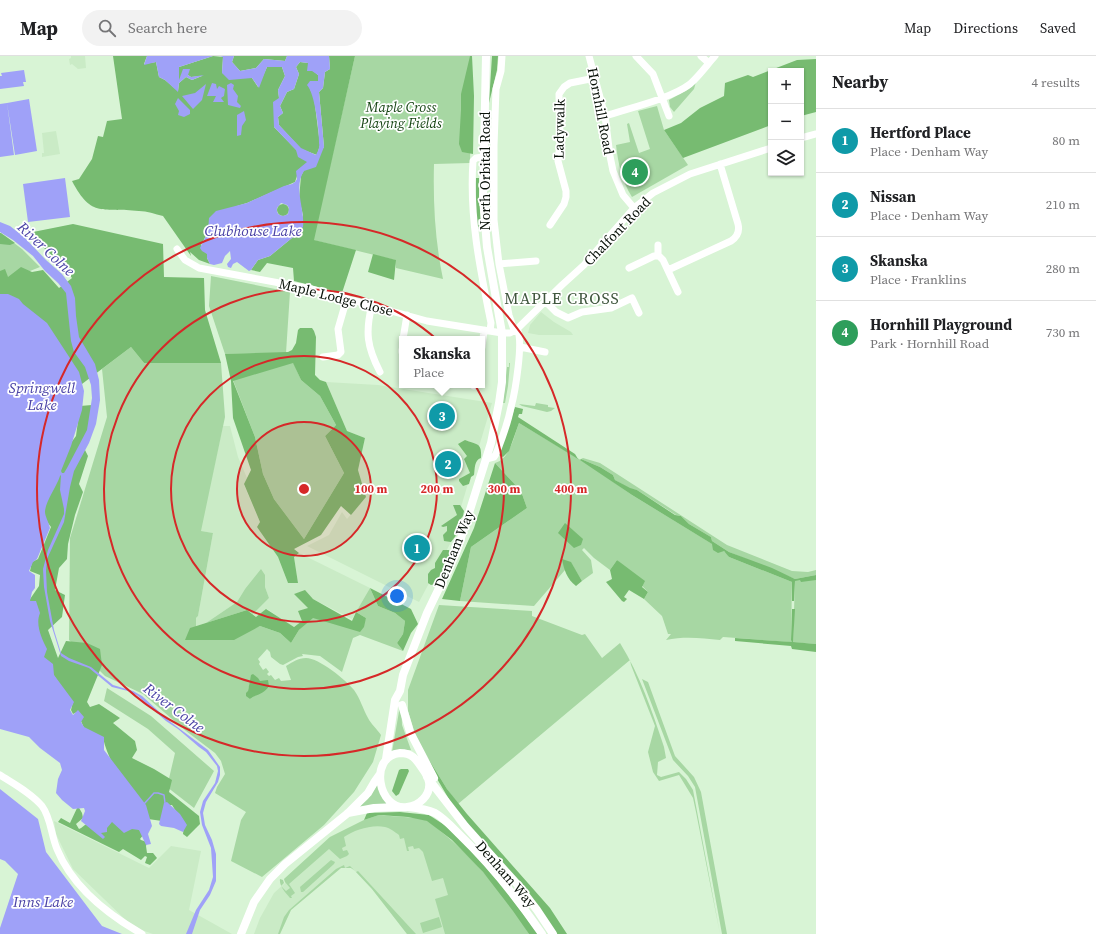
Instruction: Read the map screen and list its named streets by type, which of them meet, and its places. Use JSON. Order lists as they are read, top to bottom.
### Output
{
  "streets": {
    "main road": ["North Orbital Road", "Denham Way"],
    "street": [
      "Hornhill Road",
      "Ladywalk",
      "Chalfont Road",
      "Maple Lodge Close"
    ]
  },
  "crossings": [
    ["Hornhill Road", "Ladywalk"],
    ["Hornhill Road", "Chalfont Road"],
    ["North Orbital Road", "Chalfont Road"],
    ["North Orbital Road", "Maple Lodge Close"],
    ["North Orbital Road", "Denham Way"],
    ["Chalfont Road", "Maple Lodge Close"],
    ["Chalfont Road", "Denham Way"],
    ["Maple Lodge Close", "Denham Way"]
  ],
  "districts": ["MAPLE CROSS"],
  "water": [
    "Clubhouse Lake",
    "River Colne",
    "Springwell Lake",
    "Inns Lake"
  ],
  "parks": ["Maple Cross Playing Fields"],
  "page": {
    "header": "Map",
    "search": "Search here",
    "nav": ["Map", "Directions", "Saved"],
    "heading": ["Nearby", "4 results"],
    "map_buttons": ["+", "−"],
    "list": [
      {
        "mark": "1",
        "name": "Hertford Place",
        "note": "Place · Denham Way",
        "value": "80 m"
      },
      {
        "mark": "2",
        "name": "Nissan",
        "note": "Place · Denham Way",
        "value": "210 m"
      },
      {
        "mark": "3",
        "name": "Skanska",
        "note": "Place · Franklins",
        "value": "280 m"
      },
      {
        "mark": "4",
        "name": "Hornhill Playground",
        "note": "Park · Hornhill Road",
        "value": "730 m"
      }
    ],
    "pins": [
      "4",
      "3",
      "2",
      "1"
    ],
    "popup": ["Skanska", "Place"]
  },
  "rings": [
    "100 m",
    "200 m",
    "300 m",
    "400 m"
  ]
}
